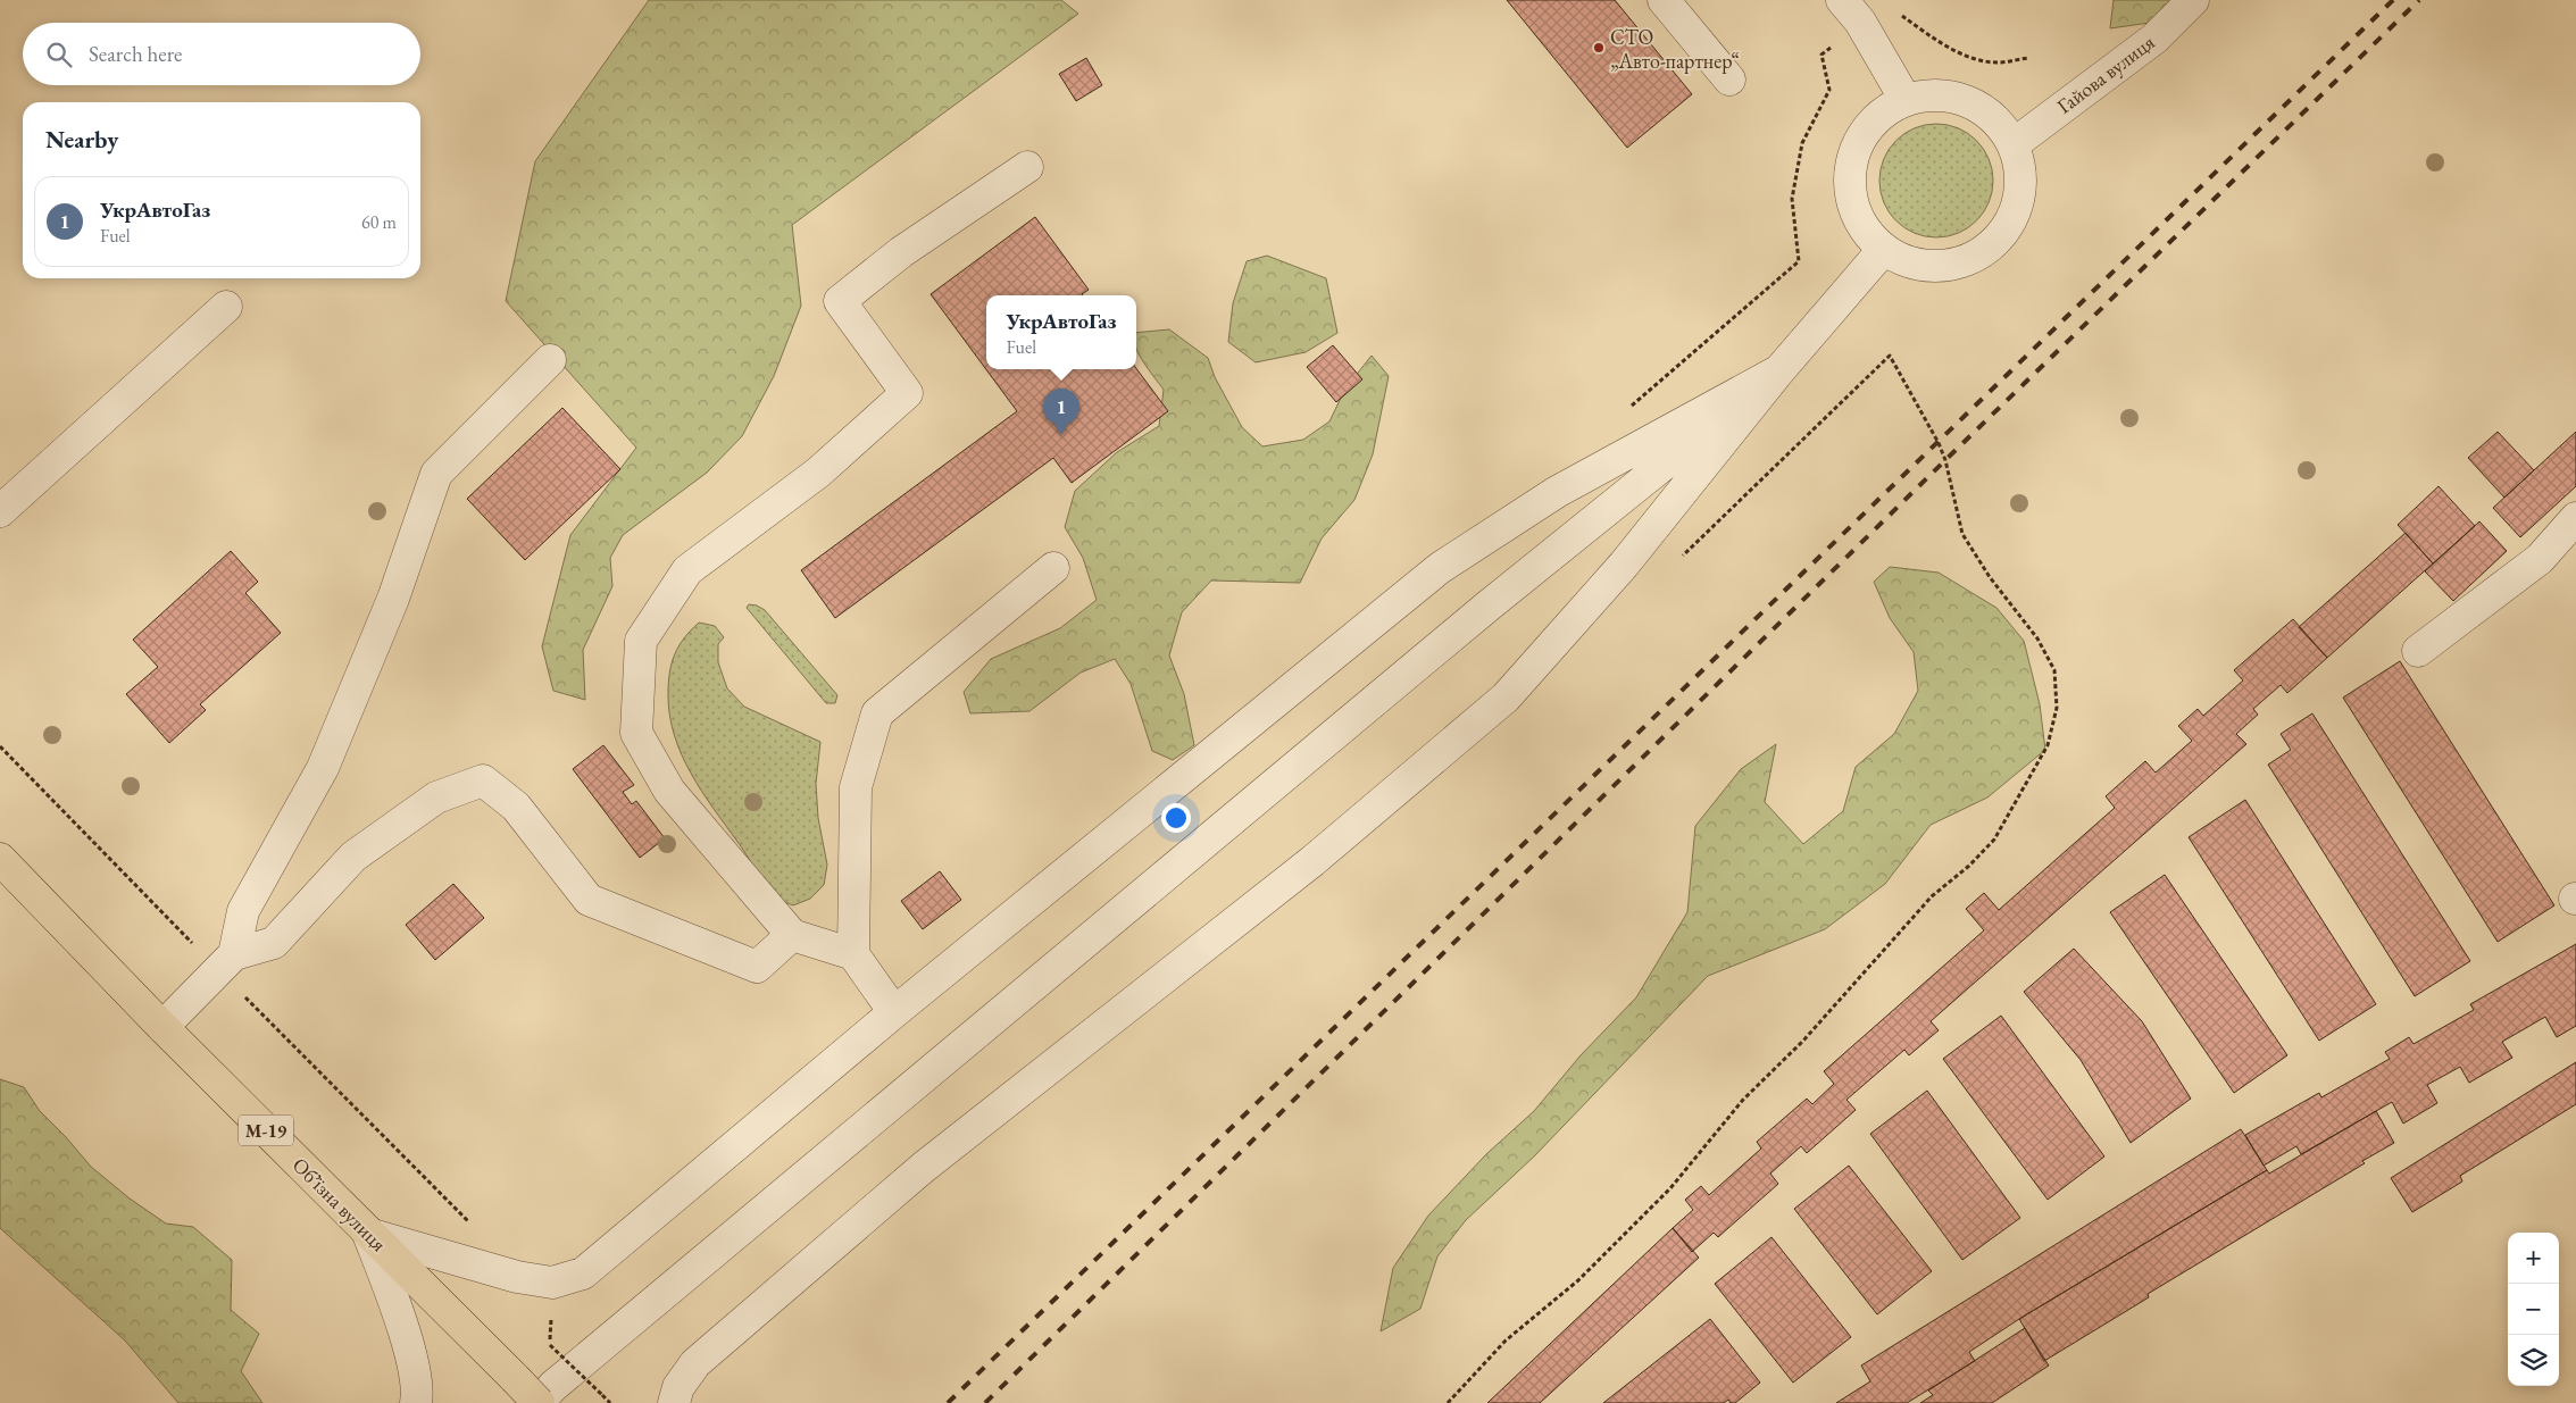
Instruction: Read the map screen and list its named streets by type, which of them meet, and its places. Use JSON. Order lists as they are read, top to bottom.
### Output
{
  "streets": {
    "highway": ["М-19", "Обʼїзна вулиця"],
    "street": ["Гайова вулиця"]
  },
  "places": ["СТО „Авто-партнер“"],
  "page": {
    "search": "Search here",
    "heading": "Nearby",
    "list": [
      {
        "mark": "1",
        "name": "УкрАвтоГаз",
        "note": "Fuel",
        "value": "60 m"
      }
    ],
    "popup": ["УкрАвтоГаз", "Fuel"],
    "pins": "1",
    "map_buttons": ["+", "−"]
  }
}
